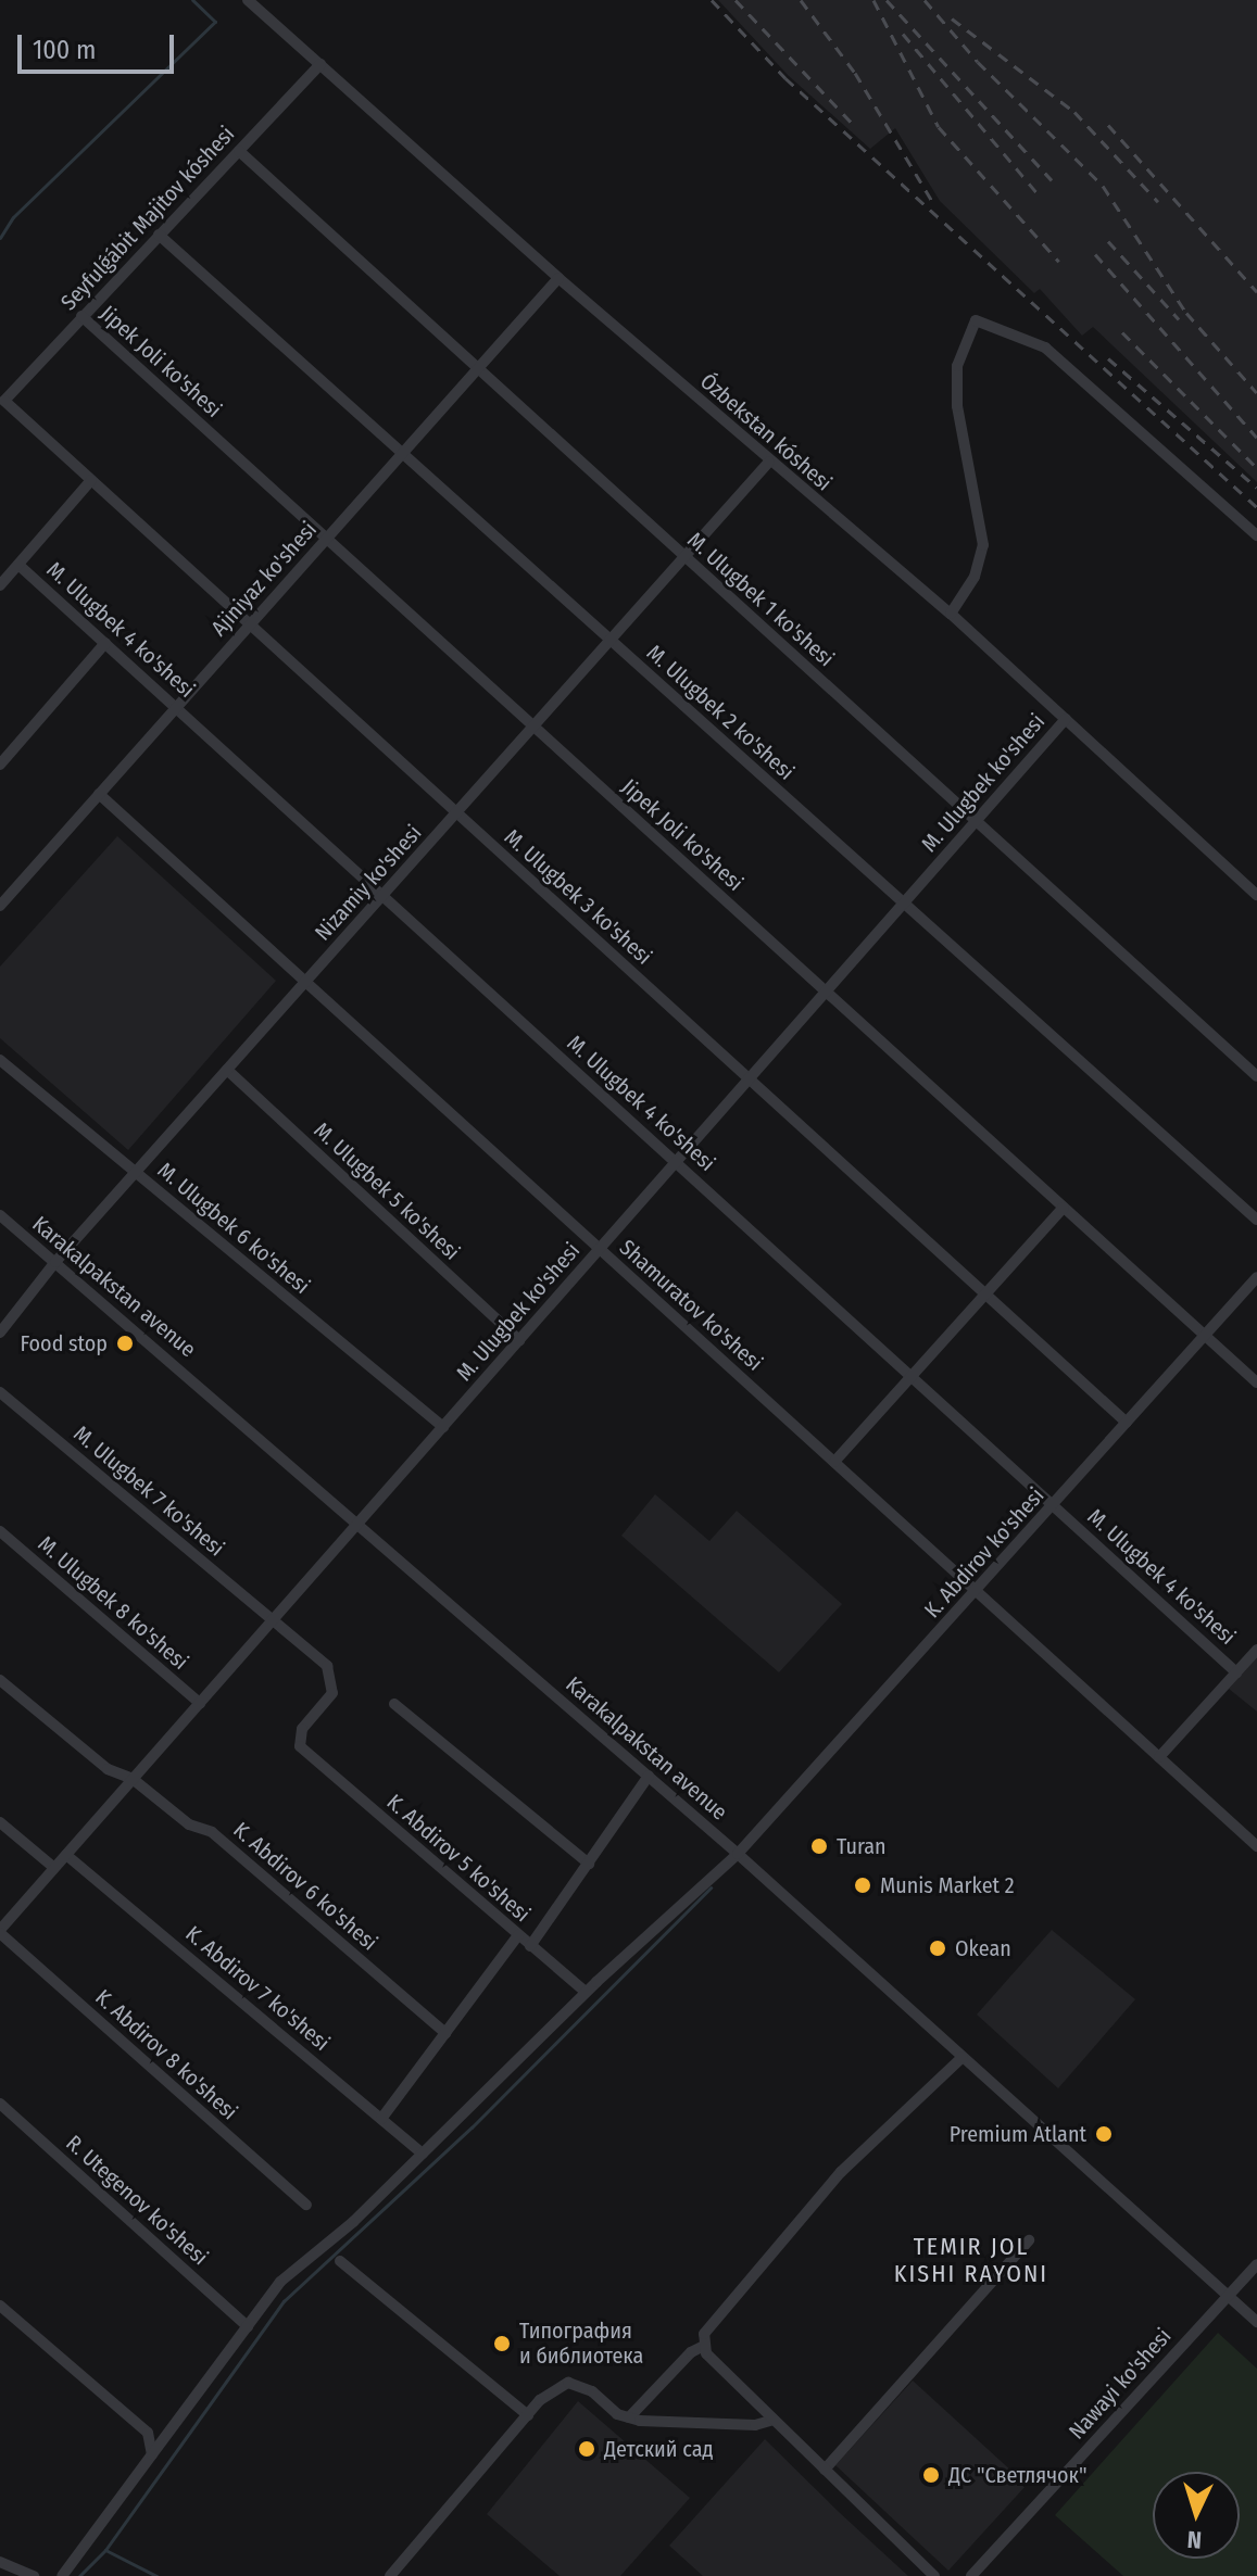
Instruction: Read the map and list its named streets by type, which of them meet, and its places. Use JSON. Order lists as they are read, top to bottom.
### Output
{
  "streets": {
    "street": [
      "Seyfulǵábit Majitov kóshesi",
      "Jipek Joli ko'shesi",
      "Ózbekstan kóshesi",
      "Ajiniyaz ko'shesi",
      "M. Ulugbek 1 ko'shesi",
      "M. Ulugbek 4 ko'shesi",
      "M. Ulugbek 2 ko'shesi",
      "M. Ulugbek ko'shesi",
      "Nizamiy ko'shesi",
      "M. Ulugbek 3 ko'shesi",
      "M. Ulugbek 5 ko'shesi",
      "M. Ulugbek 6 ko'shesi",
      "Karakalpakstan avenue",
      "Shamuratov ko'shesi",
      "M. Ulugbek 7 ko'shesi",
      "K. Abdirov ko'shesi",
      "M. Ulugbek 8 ko'shesi",
      "K. Abdirov 5 ko'shesi",
      "K. Abdirov 6 ko'shesi",
      "K. Abdirov 7 ko'shesi",
      "K. Abdirov 8 ko'shesi",
      "R. Utegenov ko'shesi",
      "Nawayi ko'shesi"
    ]
  },
  "crossings": [
    ["Seyfulǵábit Majitov kóshesi", "Jipek Joli ko'shesi"],
    ["Seyfulǵábit Majitov kóshesi", "Ózbekstan kóshesi"],
    ["Seyfulǵábit Majitov kóshesi", "M. Ulugbek 1 ko'shesi"],
    ["Seyfulǵábit Majitov kóshesi", "M. Ulugbek 2 ko'shesi"],
    ["Seyfulǵábit Majitov kóshesi", "M. Ulugbek 3 ko'shesi"],
    ["Jipek Joli ko'shesi", "Ajiniyaz ko'shesi"],
    ["Jipek Joli ko'shesi", "M. Ulugbek ko'shesi"],
    ["Jipek Joli ko'shesi", "Nizamiy ko'shesi"],
    ["Jipek Joli ko'shesi", "K. Abdirov ko'shesi"],
    ["Ózbekstan kóshesi", "Ajiniyaz ko'shesi"],
    ["Ózbekstan kóshesi", "M. Ulugbek ko'shesi"],
    ["Ózbekstan kóshesi", "Nizamiy ko'shesi"],
    ["Ajiniyaz ko'shesi", "M. Ulugbek 1 ko'shesi"],
    ["Ajiniyaz ko'shesi", "M. Ulugbek 4 ko'shesi"],
    ["Ajiniyaz ko'shesi", "M. Ulugbek 2 ko'shesi"],
    ["Ajiniyaz ko'shesi", "M. Ulugbek 3 ko'shesi"],
    ["Ajiniyaz ko'shesi", "Shamuratov ko'shesi"],
    ["M. Ulugbek 1 ko'shesi", "M. Ulugbek ko'shesi"],
    ["M. Ulugbek 1 ko'shesi", "Nizamiy ko'shesi"],
    ["M. Ulugbek 4 ko'shesi", "M. Ulugbek ko'shesi"],
    ["M. Ulugbek 4 ko'shesi", "Nizamiy ko'shesi"],
    ["M. Ulugbek 4 ko'shesi", "K. Abdirov ko'shesi"],
    ["M. Ulugbek 2 ko'shesi", "M. Ulugbek ko'shesi"],
    ["M. Ulugbek 2 ko'shesi", "Nizamiy ko'shesi"],
    ["M. Ulugbek ko'shesi", "M. Ulugbek 3 ko'shesi"],
    ["M. Ulugbek ko'shesi", "M. Ulugbek 5 ko'shesi"],
    ["M. Ulugbek ko'shesi", "M. Ulugbek 6 ko'shesi"],
    ["M. Ulugbek ko'shesi", "Karakalpakstan avenue"],
    ["M. Ulugbek ko'shesi", "Shamuratov ko'shesi"],
    ["M. Ulugbek ko'shesi", "M. Ulugbek 7 ko'shesi"],
    ["M. Ulugbek ko'shesi", "M. Ulugbek 8 ko'shesi"],
    ["M. Ulugbek ko'shesi", "K. Abdirov 6 ko'shesi"],
    ["M. Ulugbek ko'shesi", "K. Abdirov 7 ko'shesi"],
    ["M. Ulugbek ko'shesi", "K. Abdirov 8 ko'shesi"],
    ["Nizamiy ko'shesi", "M. Ulugbek 3 ko'shesi"],
    ["Nizamiy ko'shesi", "M. Ulugbek 5 ko'shesi"],
    ["Nizamiy ko'shesi", "M. Ulugbek 6 ko'shesi"],
    ["Nizamiy ko'shesi", "Karakalpakstan avenue"],
    ["Nizamiy ko'shesi", "Shamuratov ko'shesi"],
    ["M. Ulugbek 3 ko'shesi", "K. Abdirov ko'shesi"],
    ["Karakalpakstan avenue", "K. Abdirov ko'shesi"],
    ["Karakalpakstan avenue", "Nawayi ko'shesi"],
    ["Shamuratov ko'shesi", "K. Abdirov ko'shesi"],
    ["M. Ulugbek 7 ko'shesi", "K. Abdirov 5 ko'shesi"],
    ["K. Abdirov ko'shesi", "K. Abdirov 5 ko'shesi"],
    ["K. Abdirov ko'shesi", "K. Abdirov 7 ko'shesi"],
    ["K. Abdirov ko'shesi", "R. Utegenov ko'shesi"]
  ],
  "districts": ["TEMIR JOL KISHI RAYONI"],
  "places": [
    "Food stop",
    "Turan",
    "Munis Market 2",
    "Okean",
    "Premium Atlant",
    "Типография и библиотека",
    "Детский сад",
    "ДС \"Светлячок\""
  ],
  "scale_bar": "100 m",
  "north": "bottom"
}
